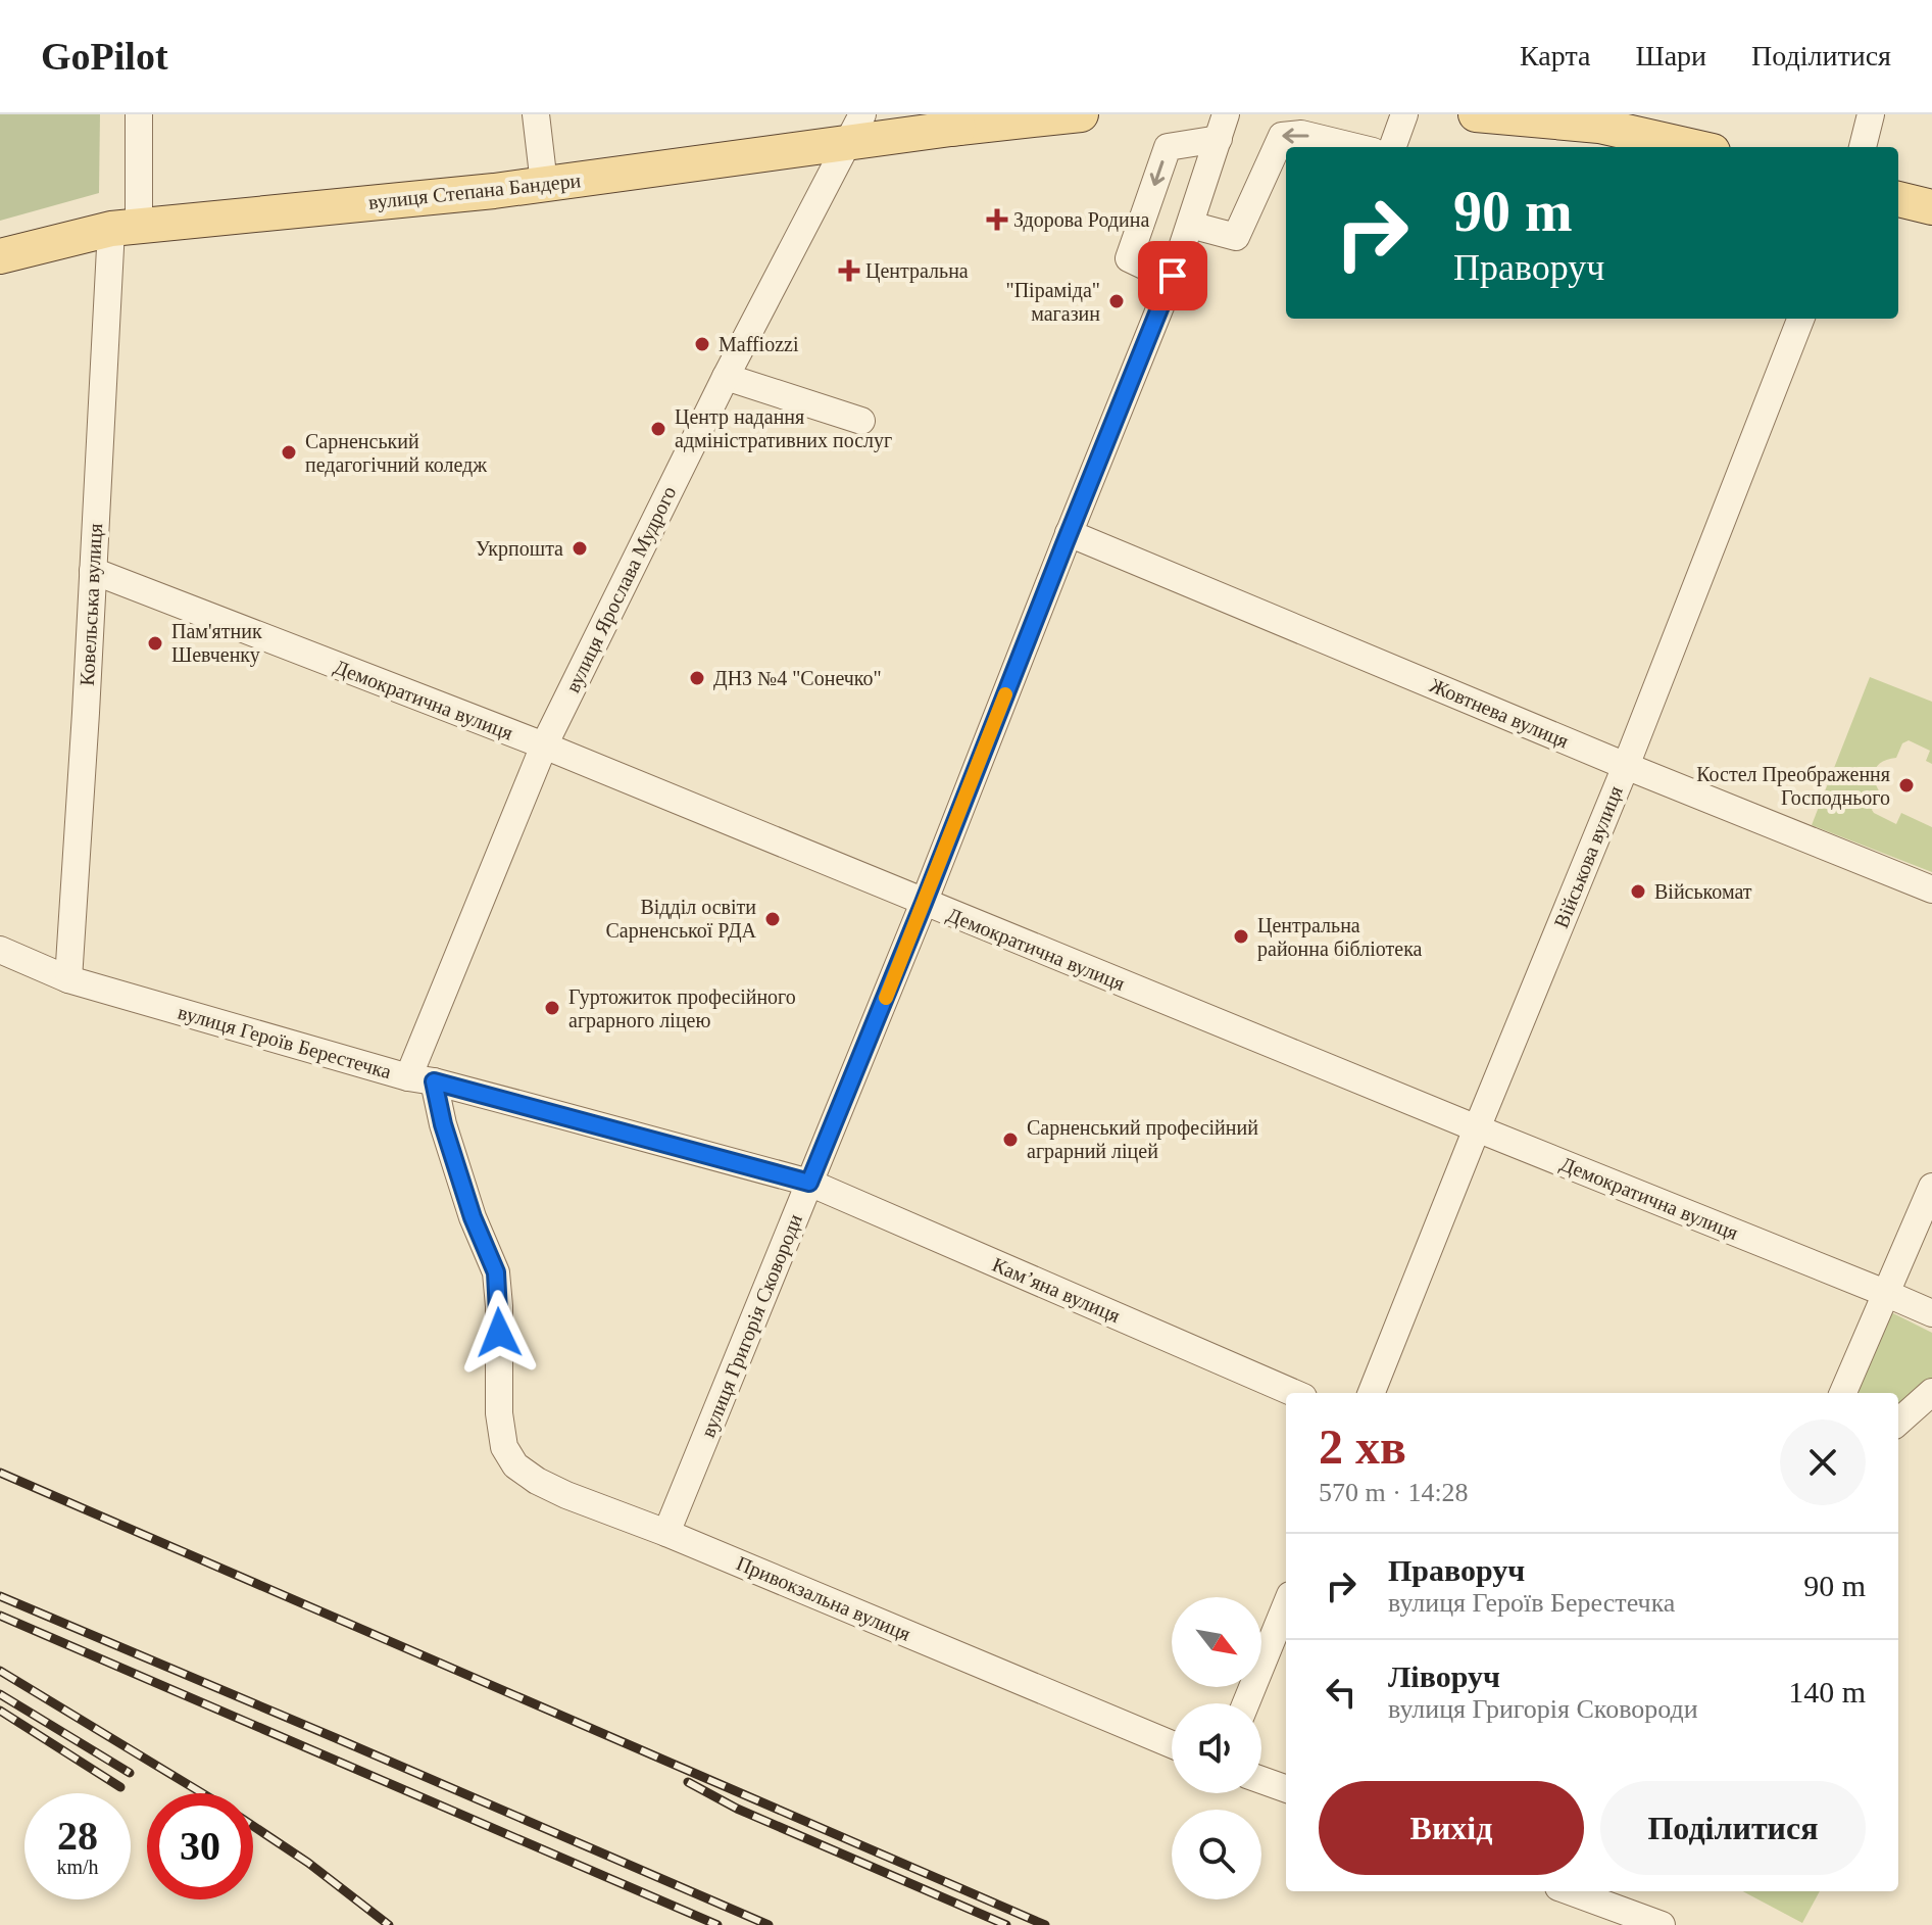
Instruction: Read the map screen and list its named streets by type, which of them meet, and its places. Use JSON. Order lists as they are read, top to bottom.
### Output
{
  "streets": {
    "main road": ["вулиця Степана Бандери"],
    "street": [
      "вулиця Ярослава Мудрого",
      "Ковельська вулиця",
      "Демократична вулиця",
      "Жовтнева вулиця",
      "Військова вулиця",
      "вулиця Героїв Берестечка",
      "Камʼяна вулиця",
      "вулиця Григорія Сковороди",
      "Привокзальна вулиця"
    ]
  },
  "crossings": [
    ["вулиця Степана Бандери", "вулиця Ярослава Мудрого"],
    ["вулиця Степана Бандери", "Ковельська вулиця"],
    ["вулиця Ярослава Мудрого", "Демократична вулиця"],
    ["вулиця Ярослава Мудрого", "вулиця Героїв Берестечка"],
    ["вулиця Ярослава Мудрого", "Привокзальна вулиця"],
    ["Ковельська вулиця", "Демократична вулиця"],
    ["Ковельська вулиця", "вулиця Героїв Берестечка"],
    ["Демократична вулиця", "Військова вулиця"],
    ["Демократична вулиця", "вулиця Григорія Сковороди"],
    ["Жовтнева вулиця", "Військова вулиця"],
    ["Жовтнева вулиця", "вулиця Григорія Сковороди"],
    ["вулиця Героїв Берестечка", "Камʼяна вулиця"],
    ["вулиця Героїв Берестечка", "вулиця Григорія Сковороди"],
    ["вулиця Героїв Берестечка", "Привокзальна вулиця"],
    ["Камʼяна вулиця", "вулиця Григорія Сковороди"],
    ["вулиця Григорія Сковороди", "Привокзальна вулиця"]
  ],
  "places": {
    "health": ["Здорова Родина", "Центральна"],
    "other": [
      "\"Піраміда\" магазин",
      "Maffiozzi",
      "Центр надання адміністративних послуг",
      "Сарненський педагогічний коледж",
      "Укрпошта",
      "Пам'ятник Шевченку",
      "ДНЗ №4 \"Сонечко\"",
      "Костел Преображення Господнього",
      "Військомат",
      "Відділ освіти Сарненської РДА",
      "Центральна районна бібліотека",
      "Гуртожиток професійного аграрного ліцею",
      "Сарненський професійний аграрний ліцей"
    ]
  },
  "north": "bottom right",
  "page": {
    "header": "GoPilot",
    "nav": ["Карта", "Шари", "Поділитися"],
    "turn": ["90 m", "Праворуч"],
    "heading": ["2 хв", "570 m · 14:28"],
    "list": [
      {
        "name": "Праворуч",
        "note": "вулиця Героїв Берестечка",
        "value": "90 m"
      },
      {
        "name": "Ліворуч",
        "note": "вулиця Григорія Сковороди",
        "value": "140 m"
      }
    ],
    "buttons": ["Вихід", "Поділитися"],
    "speed": "28 km/h",
    "limit": "30"
  }
}
